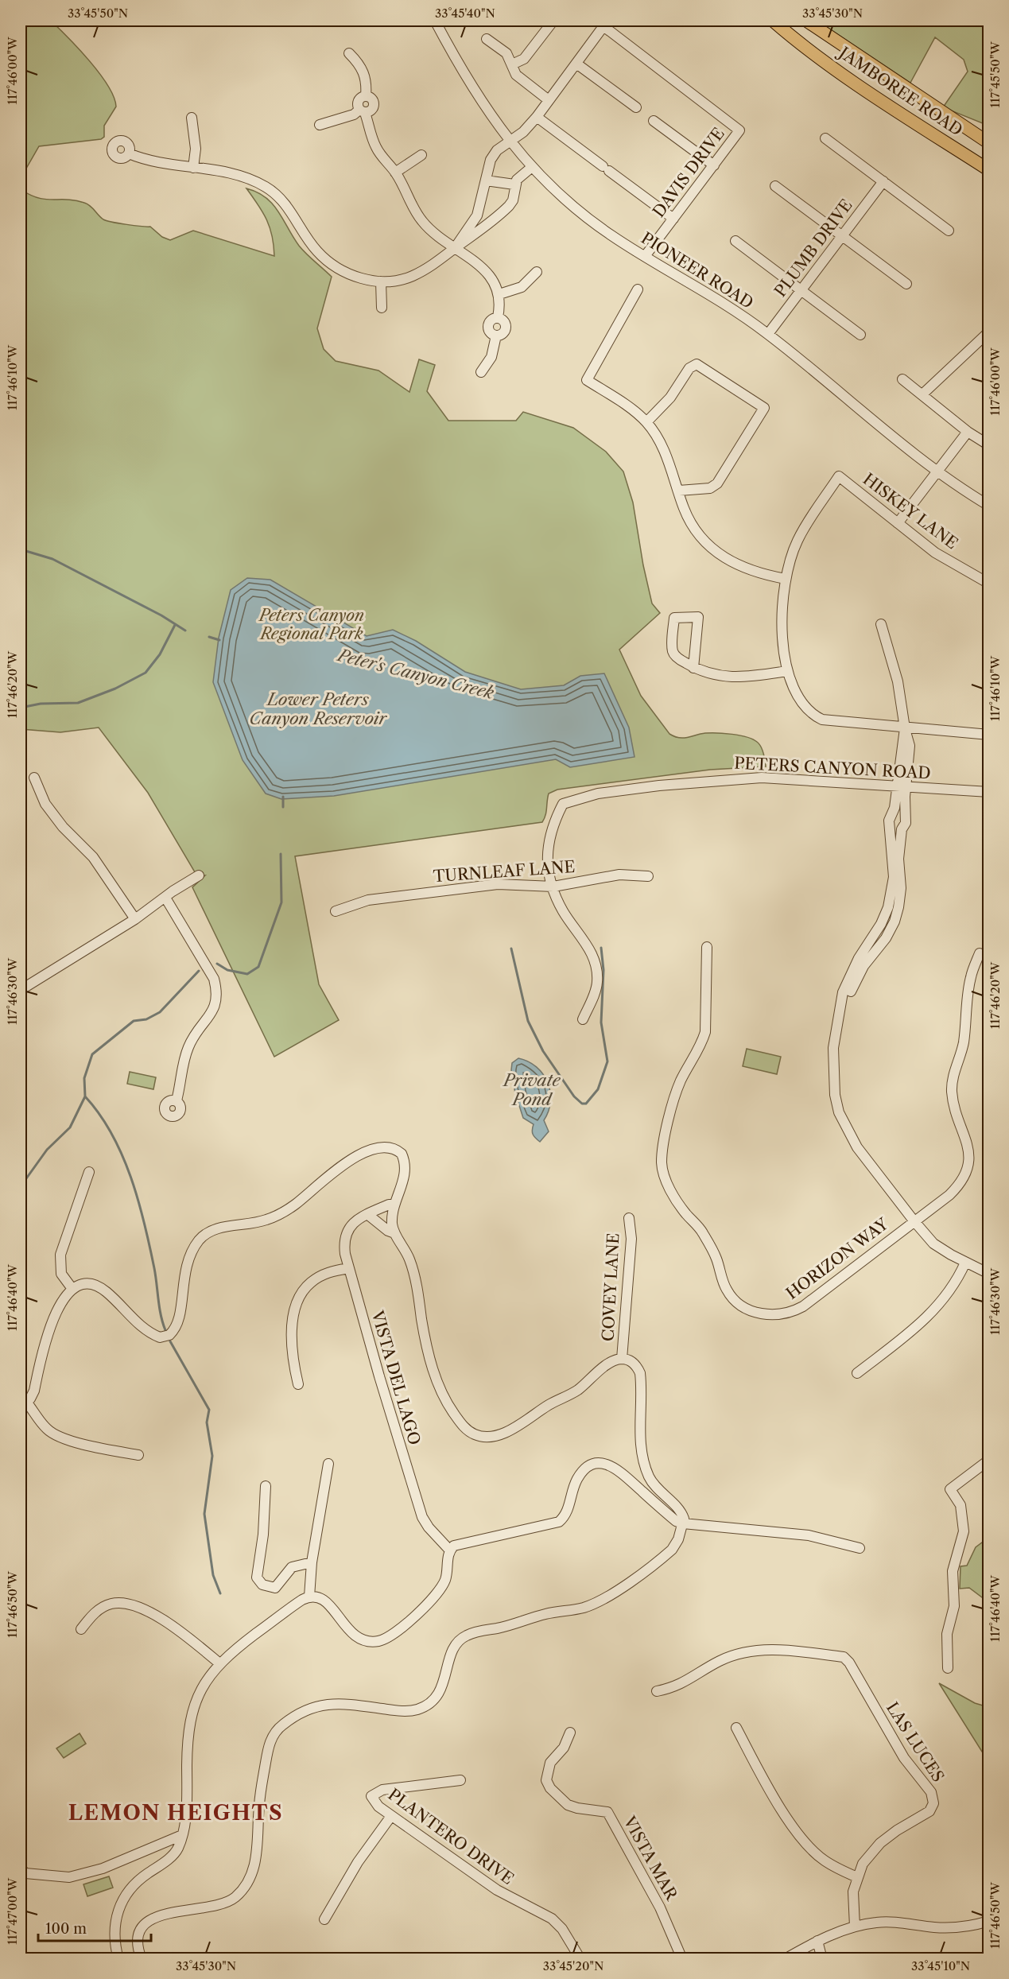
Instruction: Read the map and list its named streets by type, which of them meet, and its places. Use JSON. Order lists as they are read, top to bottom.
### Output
{
  "streets": {
    "main road": ["JAMBOREE ROAD"],
    "street": [
      "DAVIS DRIVE",
      "PLUMB DRIVE",
      "PIONEER ROAD",
      "HISKEY LANE",
      "PETERS CANYON ROAD",
      "TURNLEAF LANE",
      "HORIZON WAY",
      "COVEY LANE",
      "VISTA DEL LAGO",
      "LAS LUCES",
      "PLANTERO DRIVE",
      "VISTA MAR"
    ]
  },
  "crossings": [
    ["DAVIS DRIVE", "PIONEER ROAD"],
    ["PLUMB DRIVE", "PIONEER ROAD"],
    ["PETERS CANYON ROAD", "TURNLEAF LANE"]
  ],
  "districts": ["LEMON HEIGHTS"],
  "water": ["Peter's Canyon Creek", "Lower Peters Canyon Reservoir", "Private Pond"],
  "parks": ["Peters Canyon Regional Park"],
  "scale_bar": "100 m",
  "coordinates": [
    "33°45'50\"N",
    "33°45'40\"N",
    "33°45'30\"N",
    "117°46'00\"W",
    "117°45'50\"W",
    "117°46'10\"W",
    "117°46'20\"W",
    "117°46'30\"W",
    "117°46'40\"W",
    "117°46'50\"W",
    "117°47'00\"W",
    "33°45'20\"N",
    "33°45'10\"N"
  ]
}
